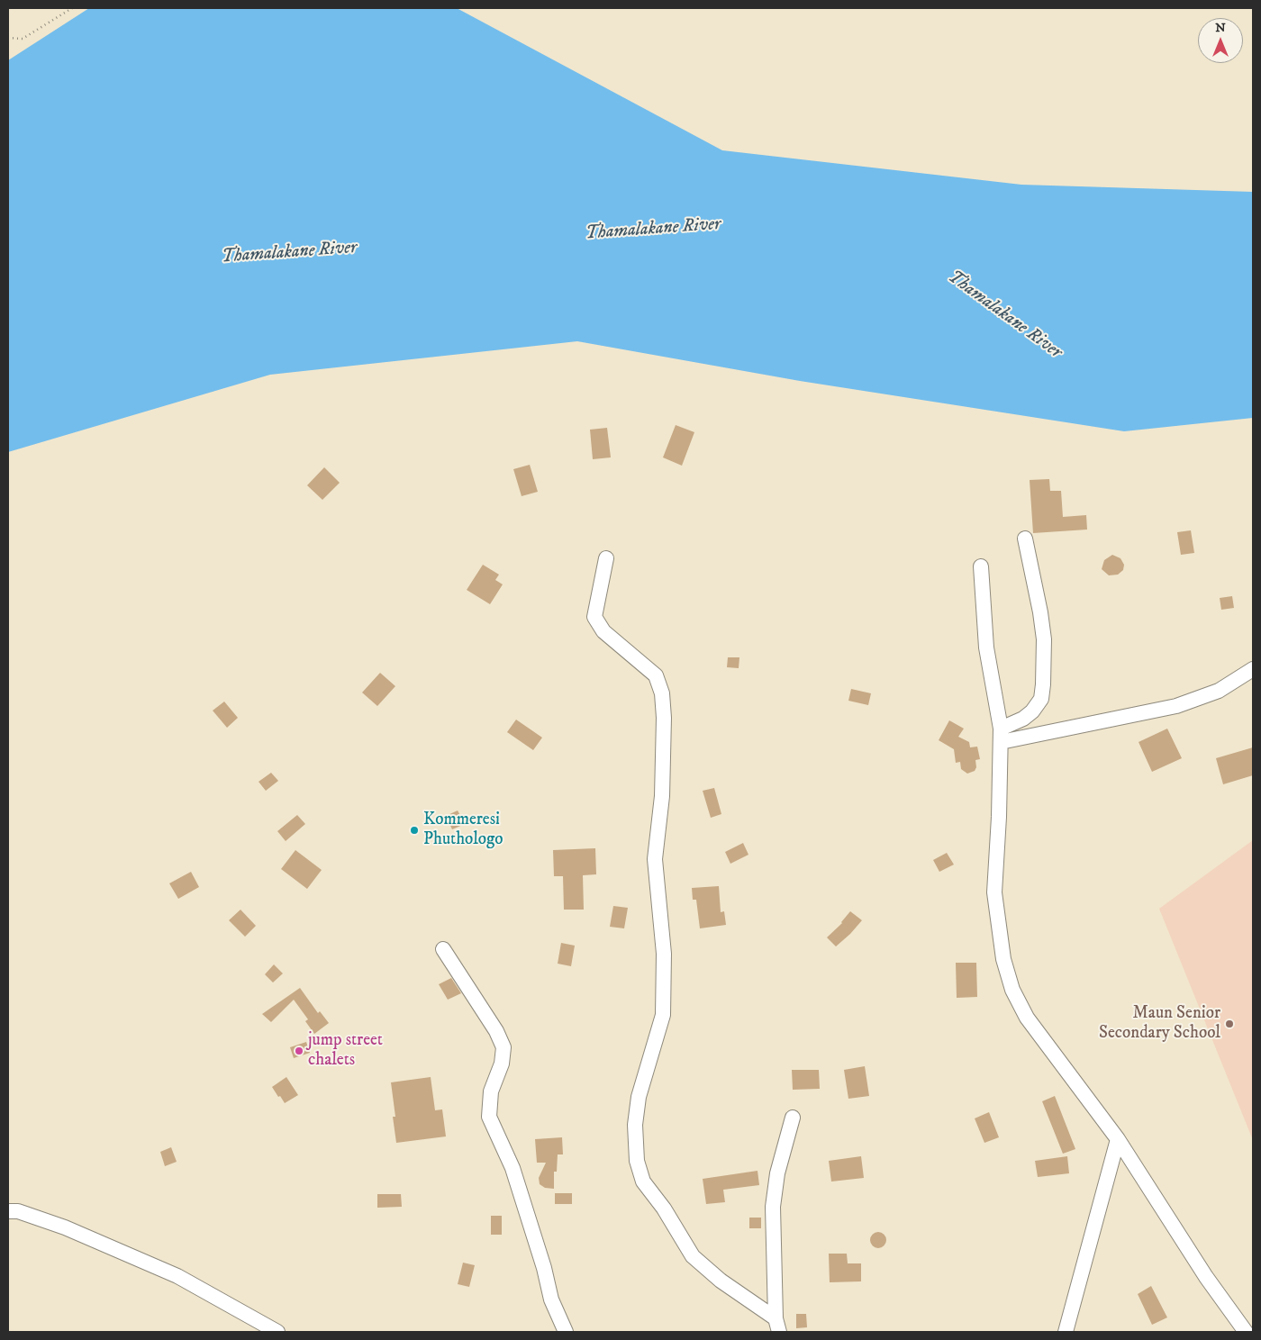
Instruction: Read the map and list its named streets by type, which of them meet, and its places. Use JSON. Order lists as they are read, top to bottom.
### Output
{
  "water": ["Thamalakane River"],
  "places": ["Kommeresi Phuthologo", "Maun Senior Secondary School", "jump street chalets"],
  "north": "top"
}
